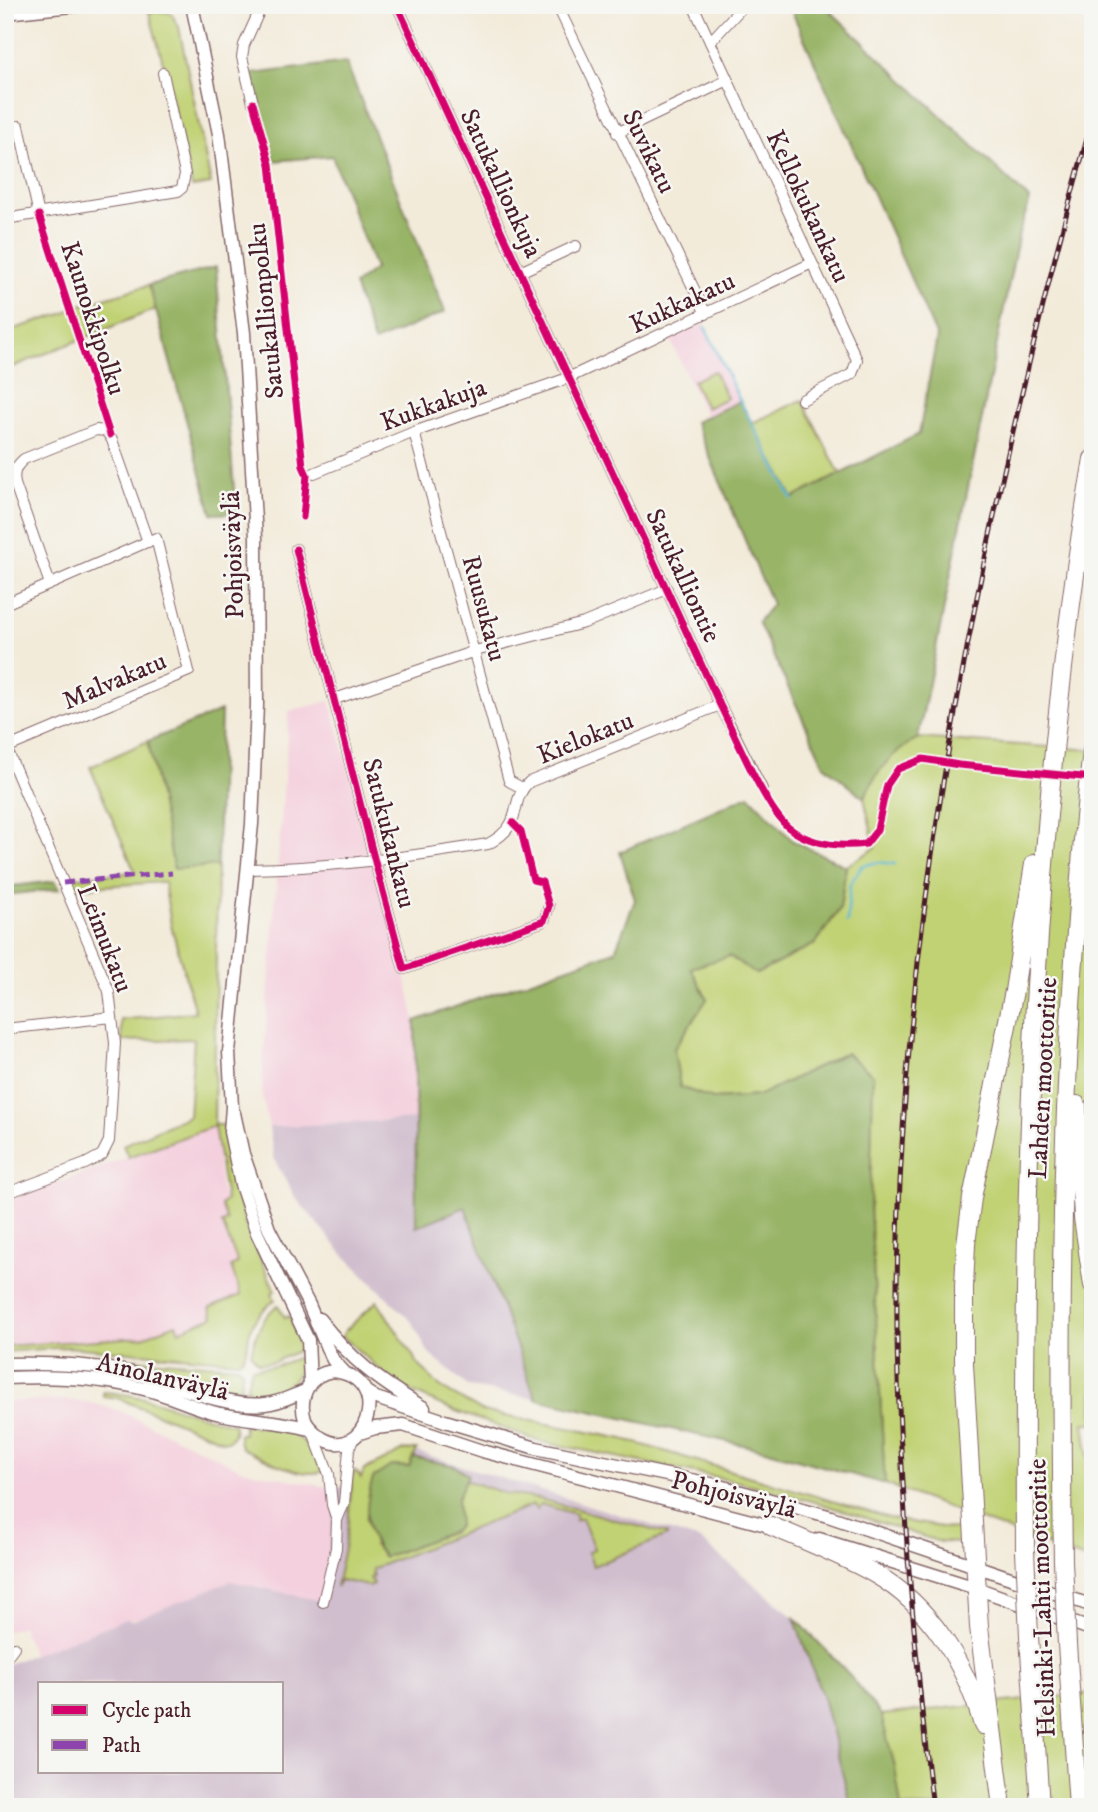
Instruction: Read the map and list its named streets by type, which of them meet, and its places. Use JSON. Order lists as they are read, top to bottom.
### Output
{
  "streets": {
    "highway": ["Lahden moottoritie", "Helsinki-Lahti moottoritie"],
    "main road": ["Pohjoisväylä", "Ainolanväylä"],
    "street": [
      "Suvikatu",
      "Satukallionkuja",
      "Kellokukankatu",
      "Kukkakatu",
      "Kukkakuja",
      "Satukalliontie",
      "Ruusukatu",
      "Malvakatu",
      "Kielokatu",
      "Satukukankatu",
      "Leimukatu"
    ],
    "cycle path": ["Satukallionpolku", "Kaunokkipolku"]
  },
  "crossings": [
    ["Suvikatu", "Kukkakatu"],
    ["Satukallionkuja", "Kukkakatu"],
    ["Satukallionkuja", "Kukkakuja"],
    ["Satukallionkuja", "Satukalliontie"],
    ["Kellokukankatu", "Kukkakatu"],
    ["Kukkakatu", "Kukkakuja"],
    ["Kukkakatu", "Satukalliontie"],
    ["Kukkakuja", "Satukalliontie"],
    ["Kukkakuja", "Ruusukatu"],
    ["Pohjoisväylä", "Kielokatu"],
    ["Pohjoisväylä", "Ainolanväylä"],
    ["Satukalliontie", "Kielokatu"],
    ["Ruusukatu", "Kielokatu"],
    ["Malvakatu", "Leimukatu"],
    ["Kielokatu", "Satukukankatu"],
    ["Lahden moottoritie", "Helsinki-Lahti moottoritie"]
  ],
  "legend": ["Cycle path", "Path"]
}
